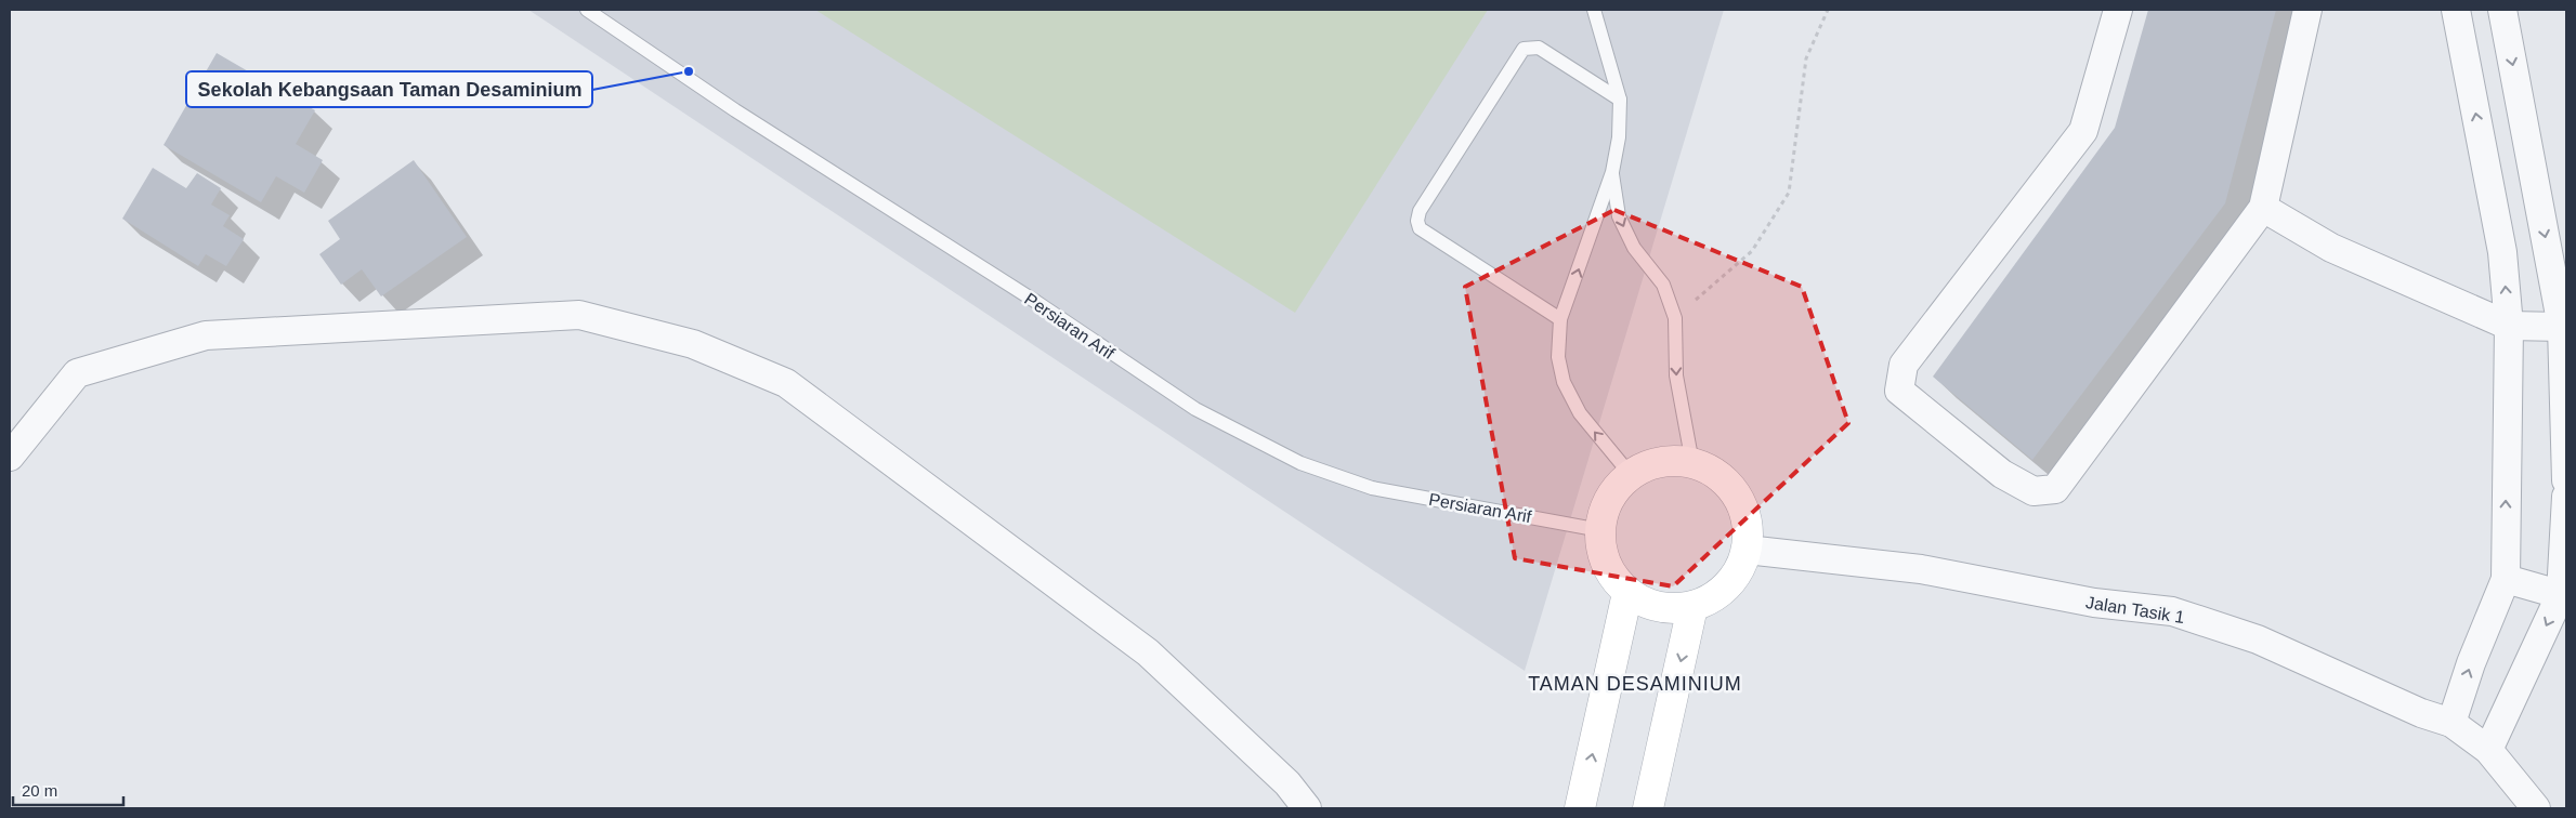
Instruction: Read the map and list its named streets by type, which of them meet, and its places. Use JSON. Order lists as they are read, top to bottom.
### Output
{
  "streets": {
    "street": ["Jalan Tasik 1"],
    "lane": ["Persiaran Arif"]
  },
  "crossings": [
    ["Persiaran Arif", "Jalan Tasik 1"]
  ],
  "districts": ["TAMAN DESAMINIUM"],
  "places": ["Sekolah Kebangsaan Taman Desaminium"],
  "scale_bar": "20 m"
}
